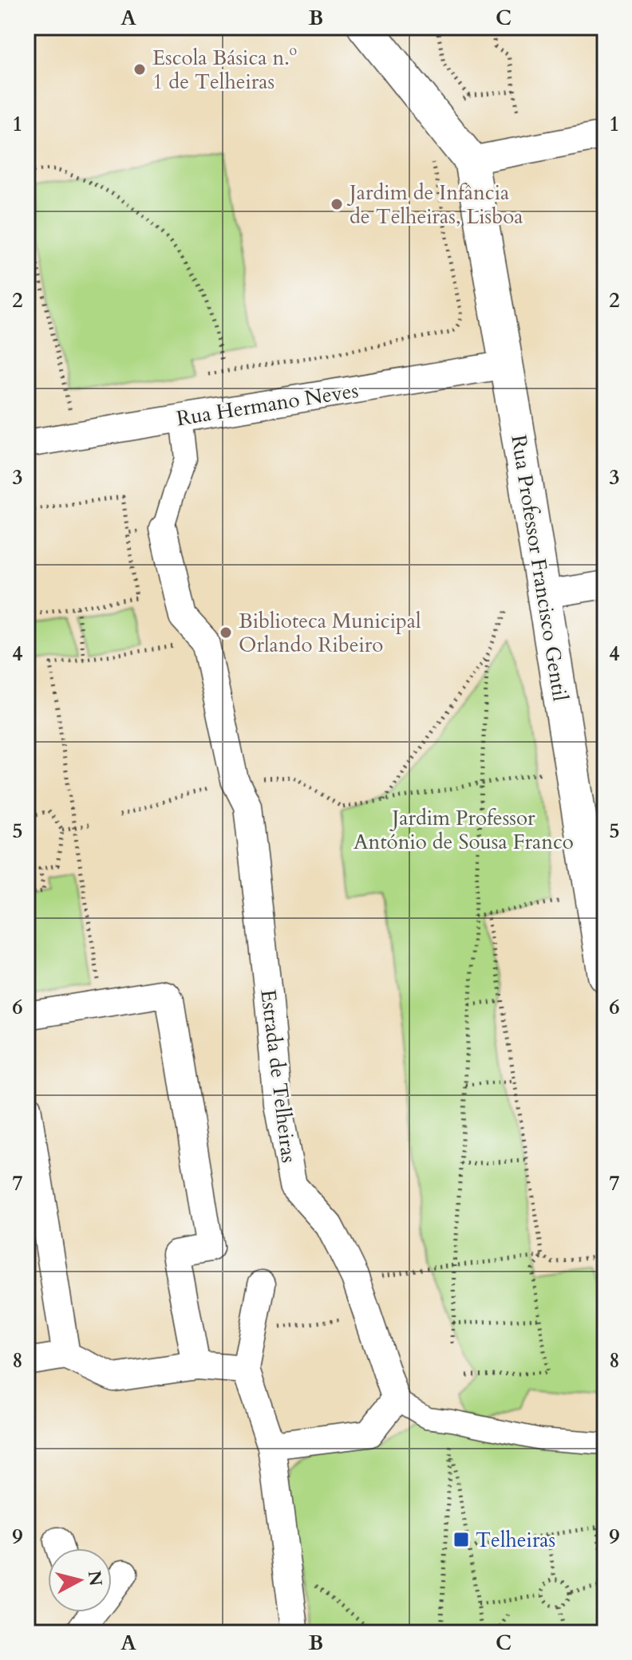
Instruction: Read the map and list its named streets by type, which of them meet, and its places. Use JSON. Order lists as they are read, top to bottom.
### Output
{
  "streets": {
    "street": ["Rua Hermano Neves", "Rua Professor Francisco Gentil", "Estrada de Telheiras"]
  },
  "crossings": [
    ["Rua Hermano Neves", "Rua Professor Francisco Gentil"]
  ],
  "parks": ["Jardim Professor António de Sousa Franco"],
  "places": {
    "other": ["Escola Básica n.º 1 de Telheiras", "Jardim de Infância de Telheiras, Lisboa", "Biblioteca Municipal Orlando Ribeiro"],
    "transit": ["Telheiras"]
  },
  "north": "right",
  "grid": {
    "columns": ["A", "B", "C"],
    "rows": [
      "1",
      "2",
      "3",
      "4",
      "5",
      "6",
      "7",
      "8",
      "9"
    ]
  }
}
